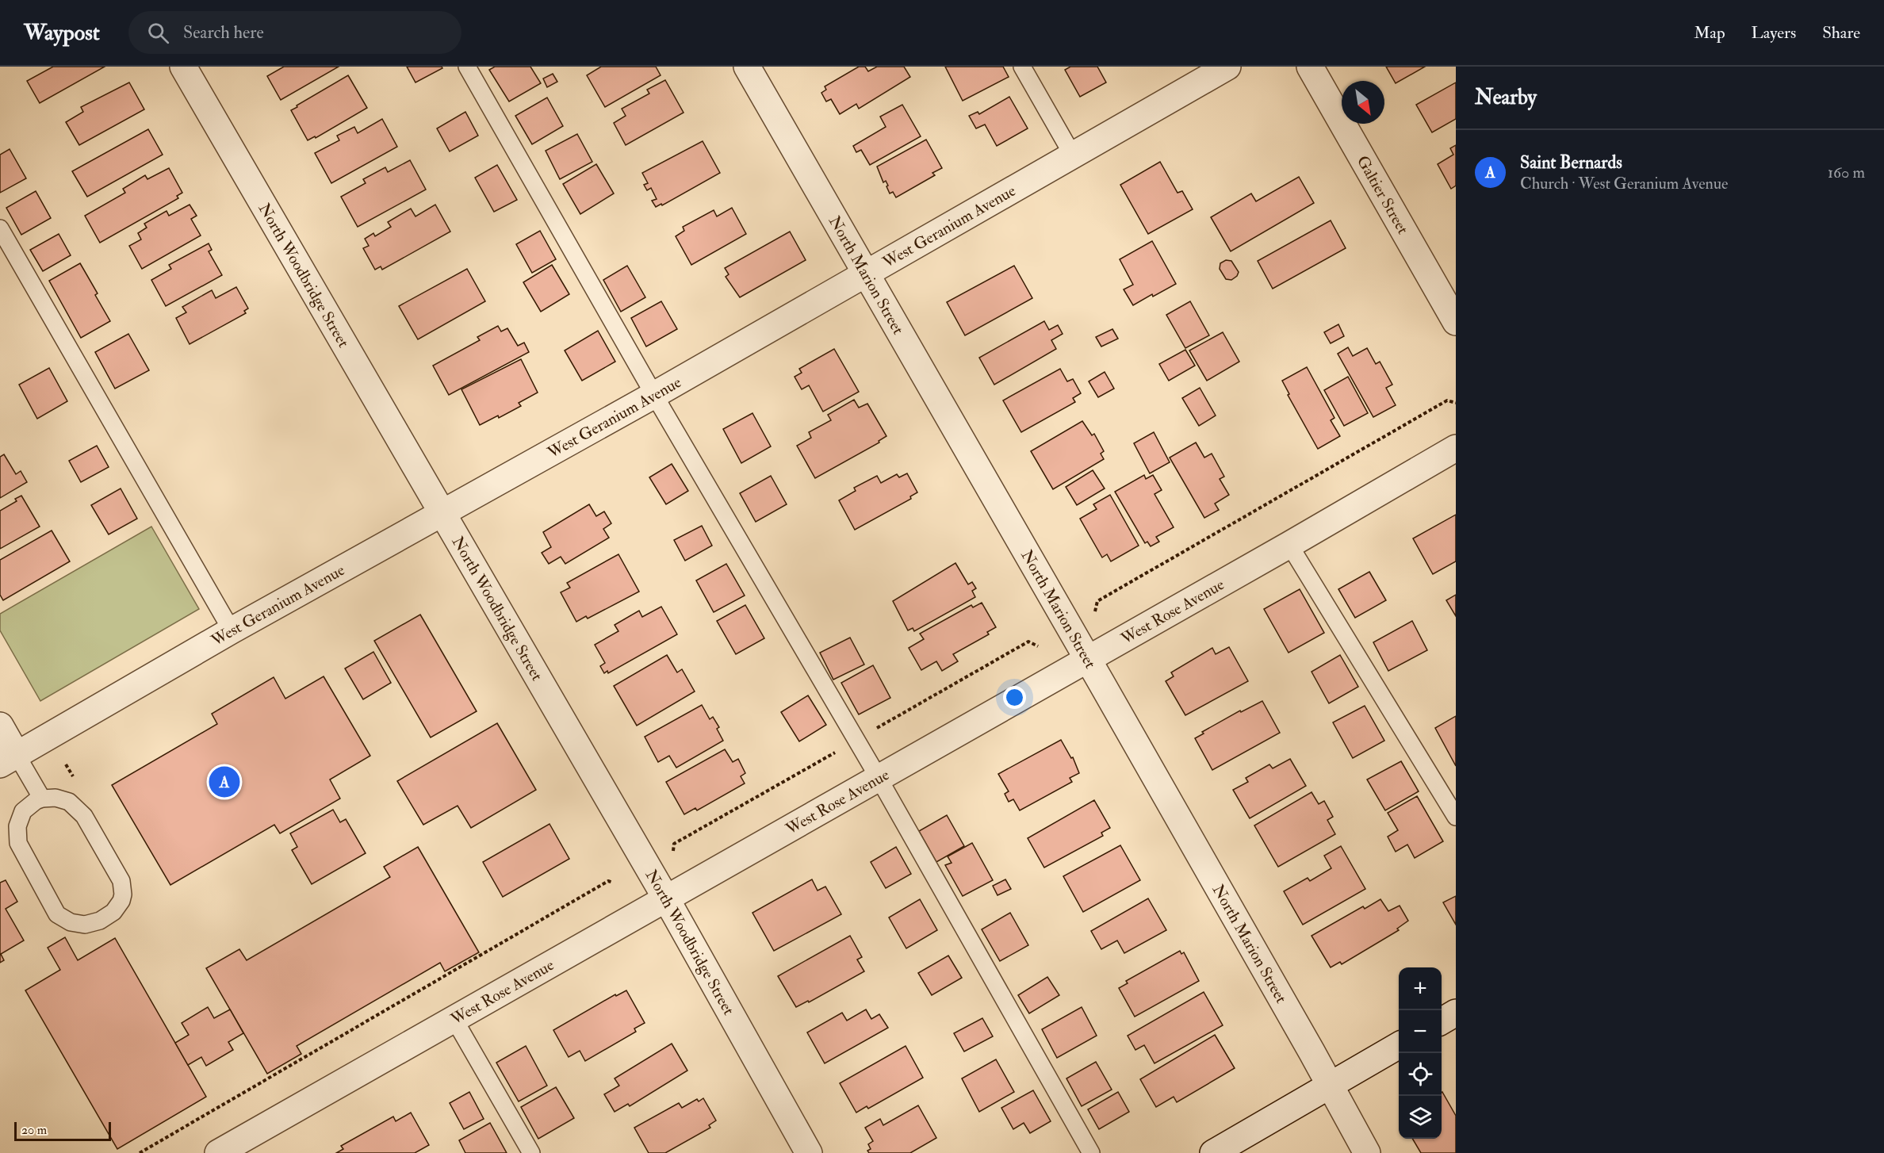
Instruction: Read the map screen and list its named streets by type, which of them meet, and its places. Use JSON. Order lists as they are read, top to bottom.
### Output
{
  "streets": {
    "street": [
      "Galtier Street",
      "West Geranium Avenue",
      "North Woodbridge Street",
      "North Marion Street",
      "West Rose Avenue"
    ]
  },
  "crossings": [
    ["West Geranium Avenue", "North Woodbridge Street"],
    ["West Geranium Avenue", "North Marion Street"],
    ["North Woodbridge Street", "West Rose Avenue"],
    ["North Marion Street", "West Rose Avenue"]
  ],
  "scale_bar": "20 m",
  "north": "bottom right",
  "page": {
    "header": "Waypost",
    "search": "Search here",
    "nav": ["Map", "Layers", "Share"],
    "heading": "Nearby",
    "list": [
      {
        "mark": "A",
        "name": "Saint Bernards",
        "note": "Church · West Geranium Avenue",
        "value": "160 m"
      }
    ],
    "pins": "A",
    "map_buttons": ["+", "−"],
    "scale": "20 m"
  }
}
